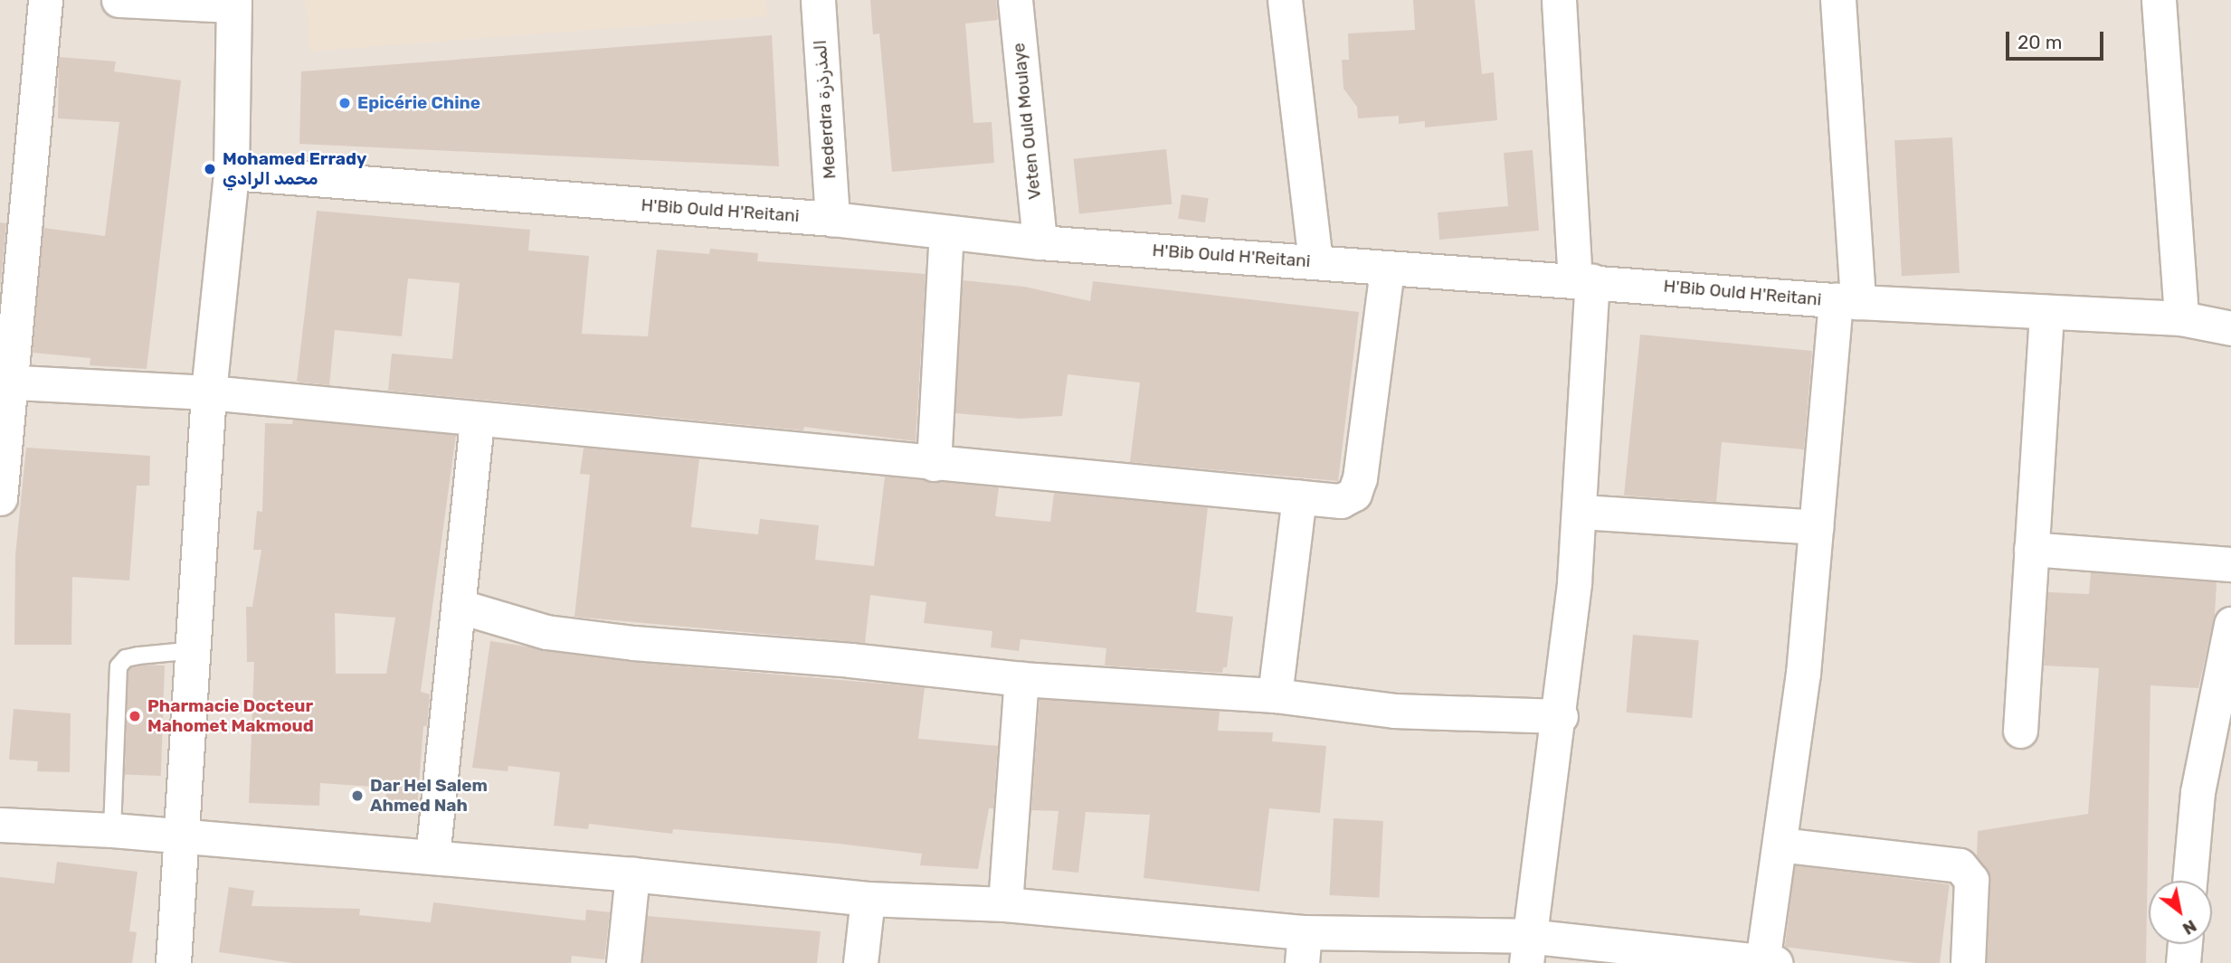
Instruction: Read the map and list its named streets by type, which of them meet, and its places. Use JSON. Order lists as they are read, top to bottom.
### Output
{
  "streets": {
    "street": ["Mederdra المذرذرة", "Veten Ould Moulaye", "H'Bib Ould H'Reitani"]
  },
  "crossings": [
    ["Mederdra المذرذرة", "H'Bib Ould H'Reitani"],
    ["Veten Ould Moulaye", "H'Bib Ould H'Reitani"]
  ],
  "places": [
    "Epicérie Chine",
    "Mohamed Errady محمد الرادي",
    "Pharmacie Docteur Mahomet Makmoud",
    "Dar Hel Salem Ahmed Nah"
  ],
  "scale_bar": "20 m",
  "north": "bottom right"
}
